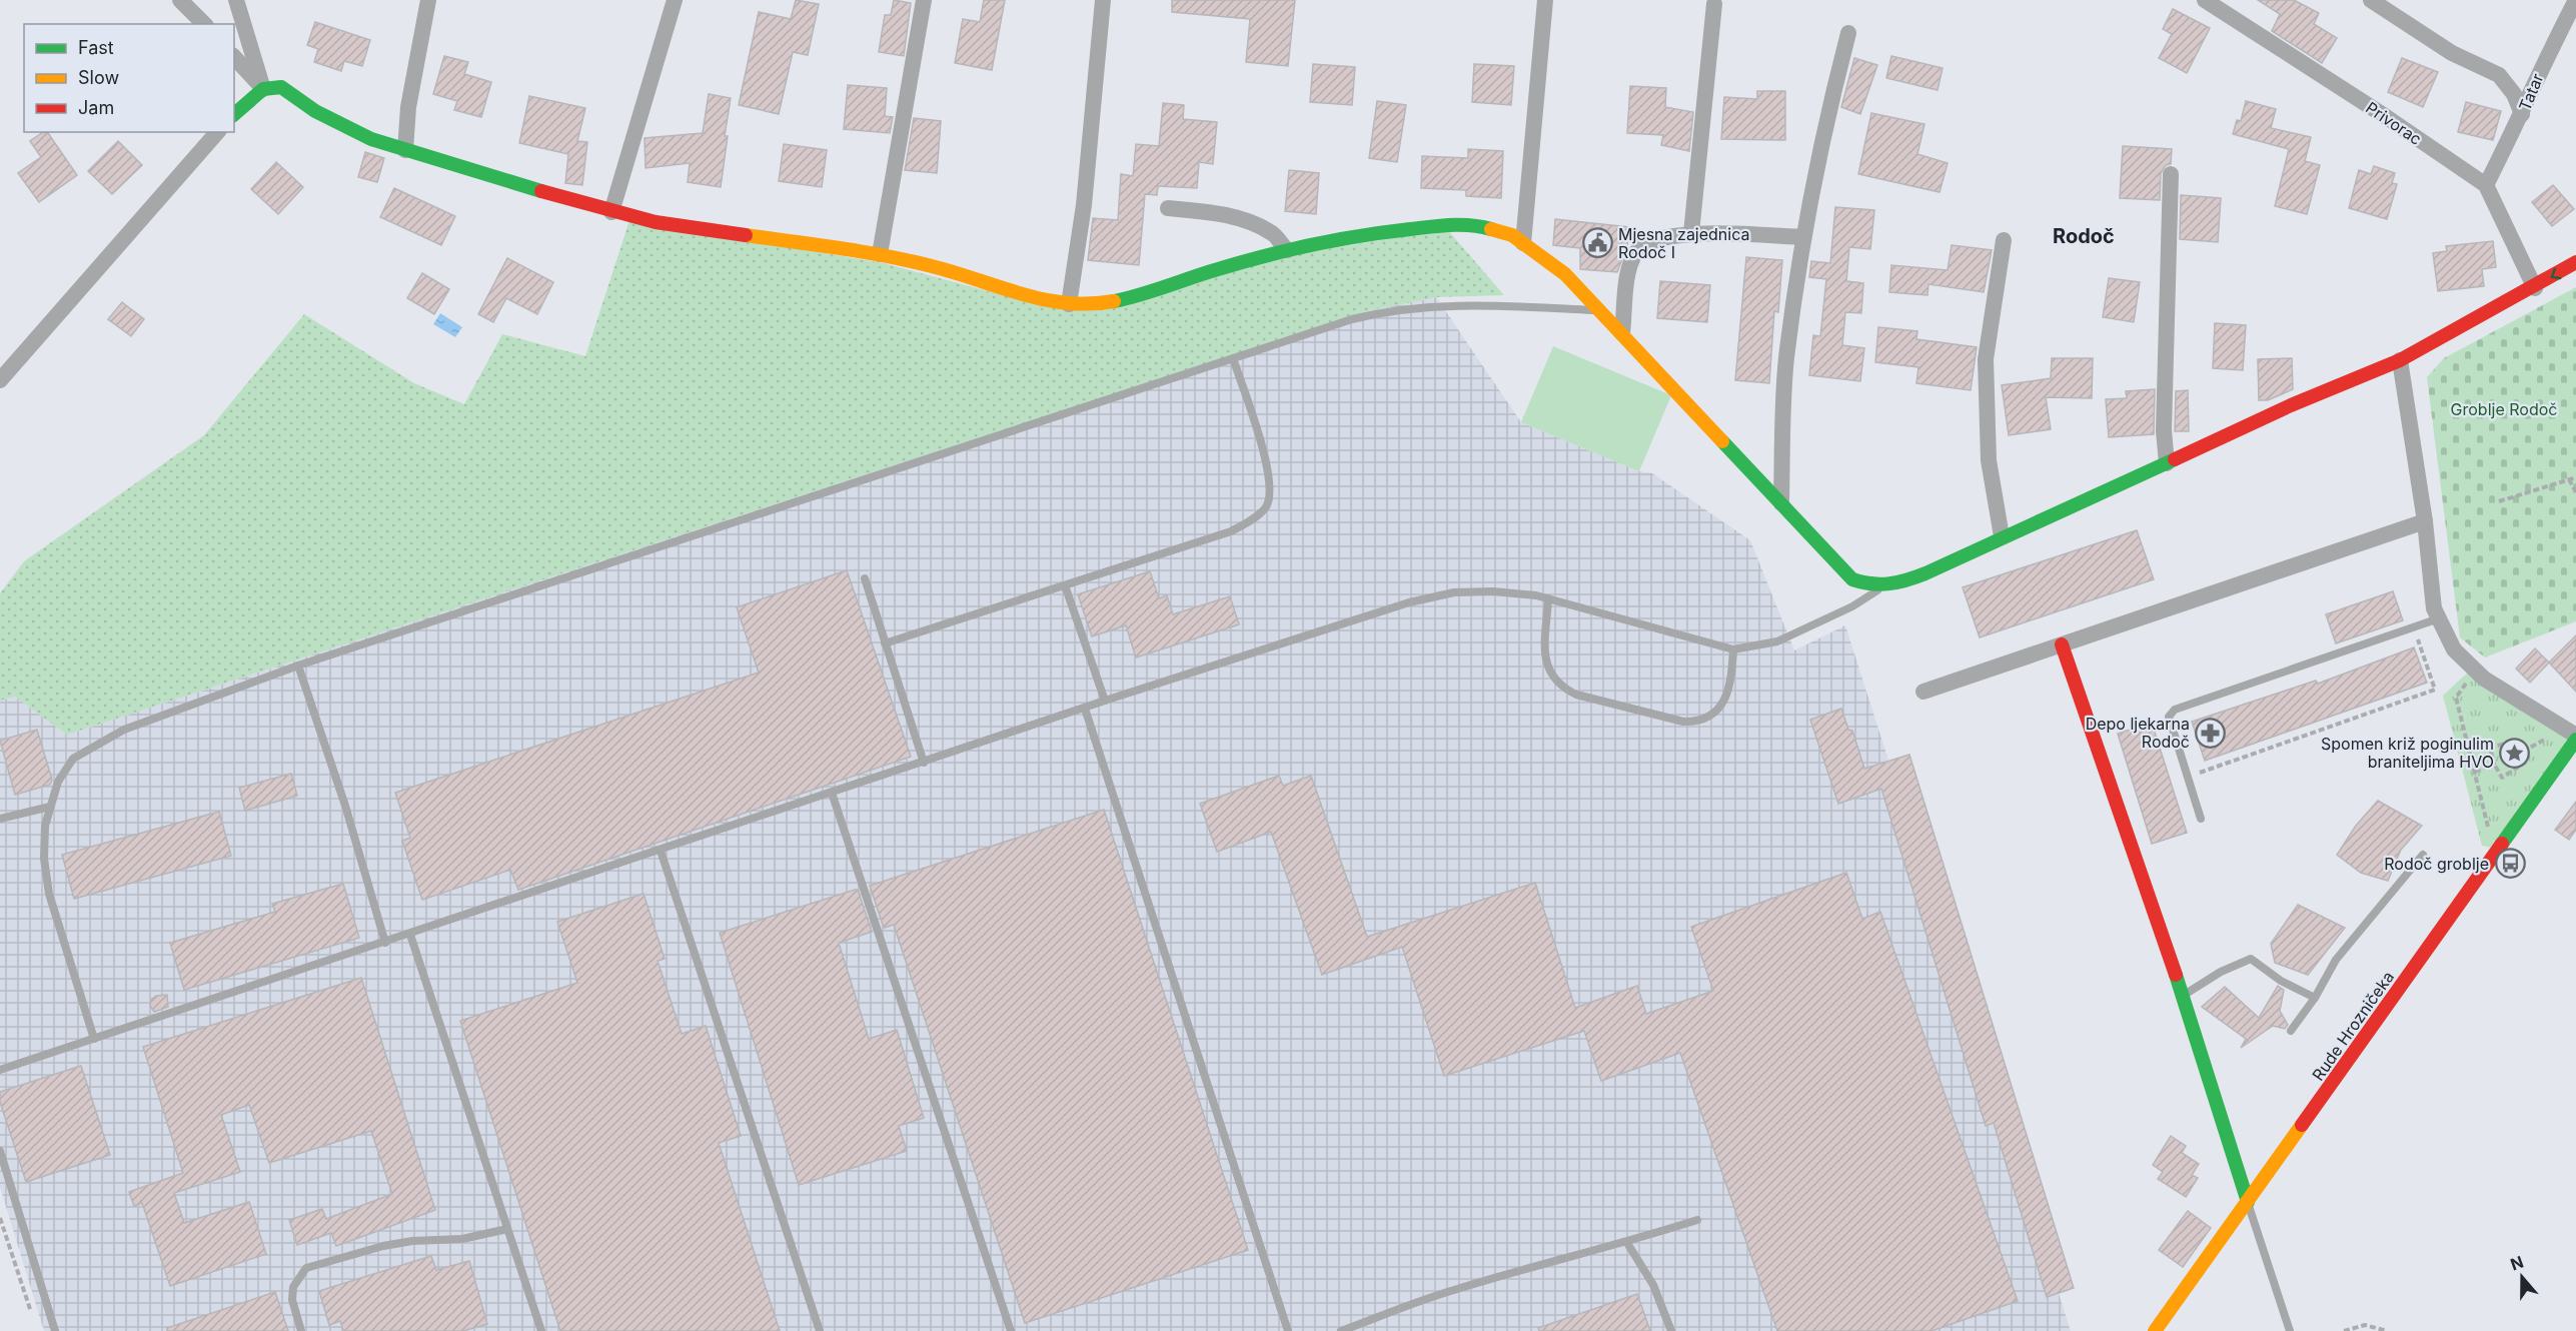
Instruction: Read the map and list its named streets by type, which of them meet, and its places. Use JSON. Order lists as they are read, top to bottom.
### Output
{
  "streets": {
    "street": ["Tatar", "Privorac", "Rude Hrozničeka"]
  },
  "crossings": [
    ["Tatar", "Privorac"]
  ],
  "districts": ["Rodoč"],
  "parks": ["Groblje Rodoč"],
  "places": {
    "public building": ["Mjesna zajednica Rodoč I"],
    "pharmacy": ["Depo ljekarna Rodoč"],
    "place": ["Spomen križ poginulim braniteljima HVO"],
    "bus stop": ["Rodoč groblje"]
  },
  "legend": ["Fast", "Slow", "Jam"],
  "north": "top"
}
